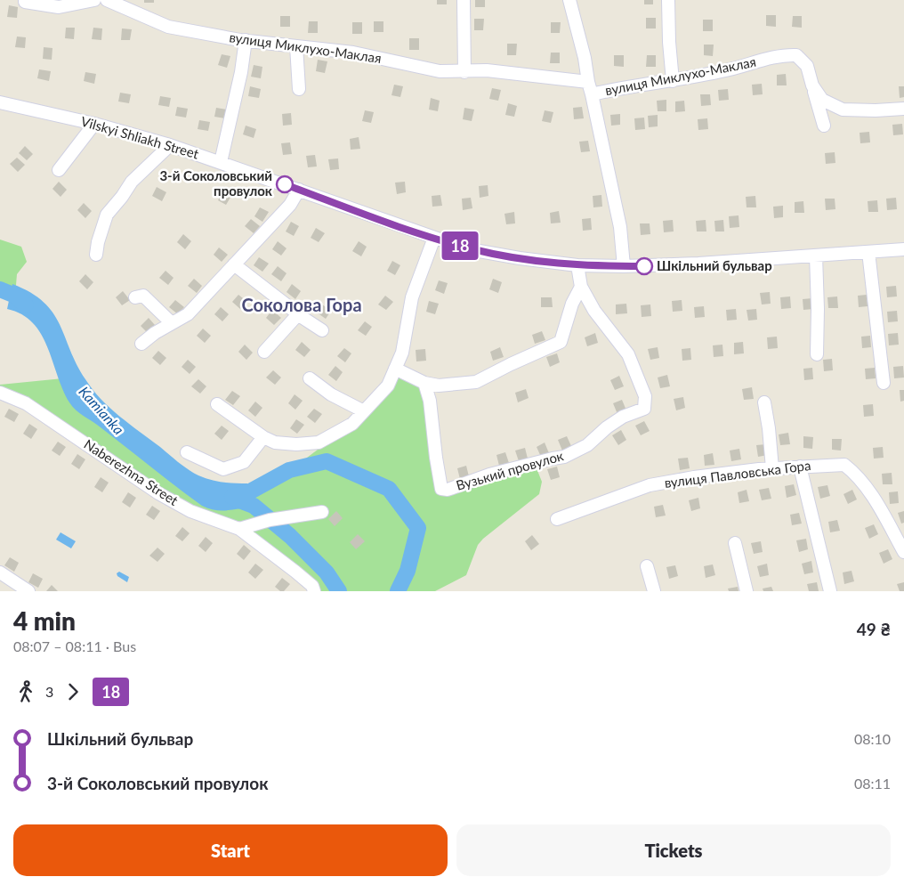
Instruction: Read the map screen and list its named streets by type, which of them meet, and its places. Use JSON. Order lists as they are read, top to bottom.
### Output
{
  "streets": {
    "street": [
      "вулиця Миклухо-Маклая",
      "Vilskyi Shliakh Street",
      "Вузький провулок",
      "Naberezhna Street",
      "вулиця Павловська Гора"
    ]
  },
  "crossings": [
    ["Vilskyi Shliakh Street", "Вузький провулок"]
  ],
  "districts": ["Соколова Гора"],
  "water": ["Kamianka"],
  "places": ["3-й Соколовський провулок", "Шкільний бульвар"],
  "lines": ["bus line 18"],
  "page": {
    "on_map": "18",
    "heading": ["4 min", "08:07 – 08:11 · Bus", "49 ₴"],
    "legs": ["3", "18"],
    "list": [
      {
        "name": "Шкільний бульвар",
        "value": "08:10"
      },
      {
        "name": "3-й Соколовський провулок",
        "value": "08:11"
      }
    ],
    "buttons": ["Start", "Tickets"]
  }
}
